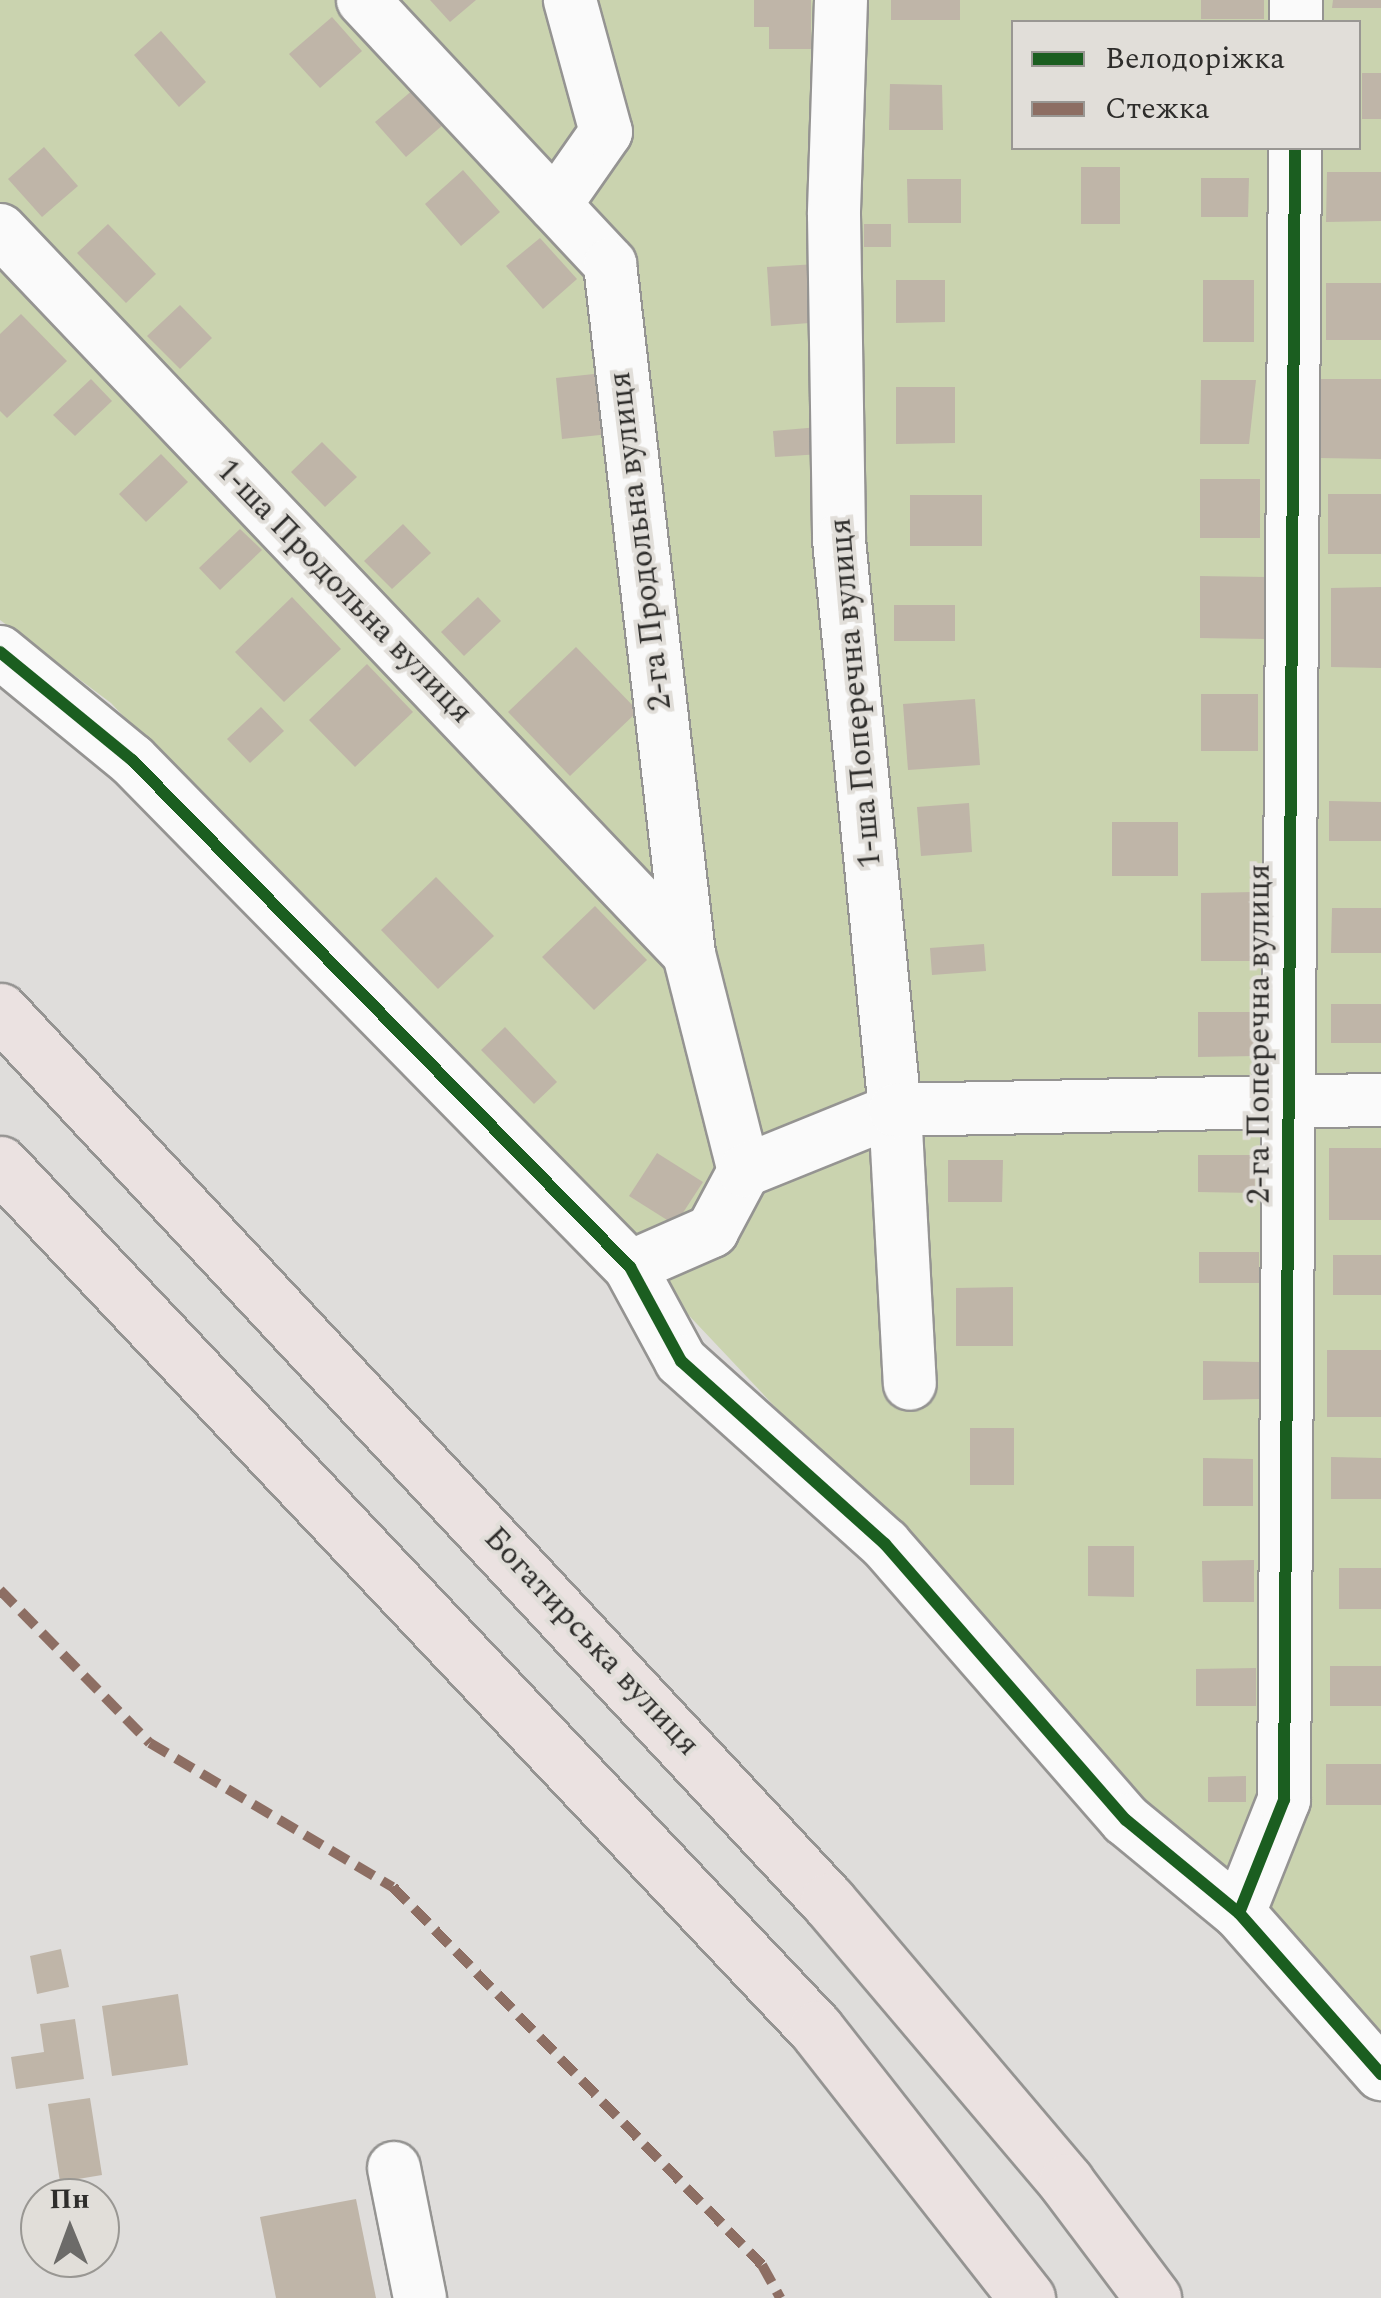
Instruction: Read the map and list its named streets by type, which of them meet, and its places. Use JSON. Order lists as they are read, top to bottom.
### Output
{
  "streets": {
    "main road": ["Богатирська вулиця"],
    "street": [
      "2-га Продольна вулиця",
      "1-ша Продольна вулиця",
      "1-ша Поперечна вулиця",
      "2-га Поперечна вулиця"
    ]
  },
  "crossings": [
    ["2-га Продольна вулиця", "1-ша Продольна вулиця"]
  ],
  "legend": ["Велодоріжка", "Стежка"],
  "north": "top"
}
